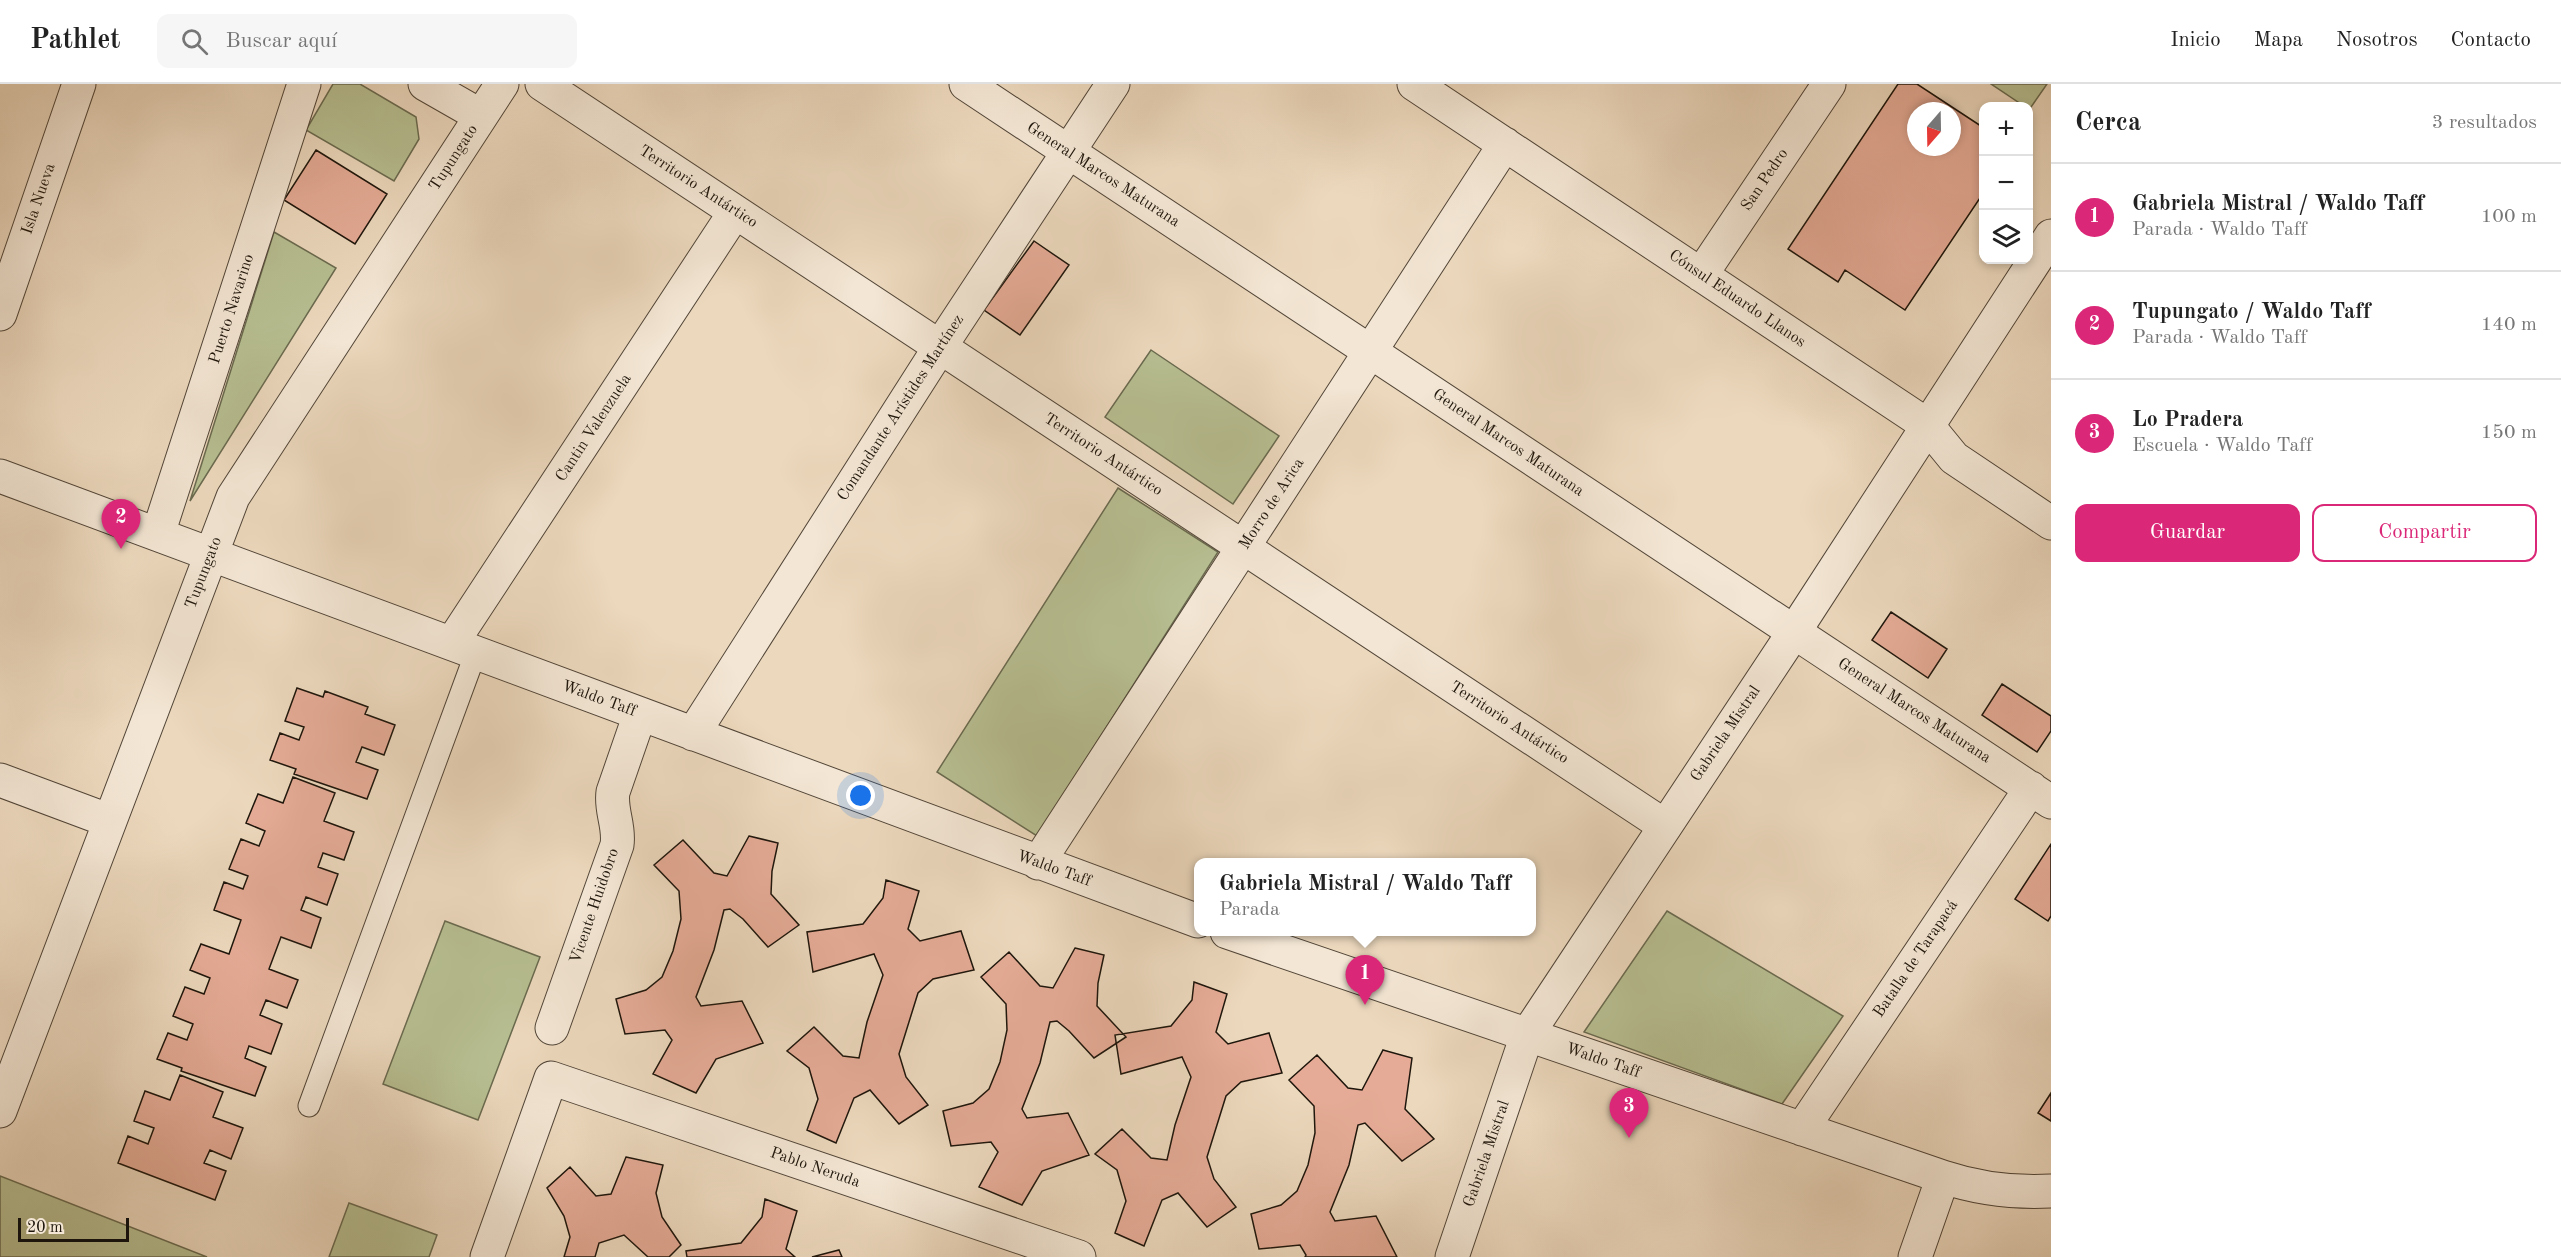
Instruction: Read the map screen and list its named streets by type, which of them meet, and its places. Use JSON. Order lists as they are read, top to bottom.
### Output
{
  "streets": {
    "street": [
      "Tupungato",
      "General Marcos Maturana",
      "San Pedro",
      "Territorio Antártico",
      "Isla Nueva",
      "Cónsul Eduardo Llanos",
      "Puerto Navarino",
      "Comandante Arístides Martínez",
      "Cantin Valenzuela",
      "Morro de Arica",
      "Waldo Taff",
      "Gabriela Mistral",
      "Vicente Huidobro",
      "Batalla de Tarapacá",
      "Pablo Neruda"
    ]
  },
  "crossings": [
    ["Tupungato", "Waldo Taff"],
    ["General Marcos Maturana", "Comandante Arístides Martínez"],
    ["General Marcos Maturana", "Morro de Arica"],
    ["General Marcos Maturana", "Gabriela Mistral"],
    ["General Marcos Maturana", "Batalla de Tarapacá"],
    ["San Pedro", "Cónsul Eduardo Llanos"],
    ["Territorio Antártico", "Comandante Arístides Martínez"],
    ["Territorio Antártico", "Cantin Valenzuela"],
    ["Territorio Antártico", "Morro de Arica"],
    ["Territorio Antártico", "Gabriela Mistral"],
    ["Cónsul Eduardo Llanos", "Morro de Arica"],
    ["Cónsul Eduardo Llanos", "Gabriela Mistral"],
    ["Puerto Navarino", "Waldo Taff"],
    ["Comandante Arístides Martínez", "Waldo Taff"],
    ["Cantin Valenzuela", "Waldo Taff"],
    ["Morro de Arica", "Waldo Taff"],
    ["Waldo Taff", "Gabriela Mistral"],
    ["Waldo Taff", "Vicente Huidobro"],
    ["Waldo Taff", "Batalla de Tarapacá"]
  ],
  "scale_bar": "20 m",
  "north": "bottom",
  "page": {
    "header": "Pathlet",
    "search": "Buscar aquí",
    "nav": [
      "Inicio",
      "Mapa",
      "Nosotros",
      "Contacto"
    ],
    "heading": ["Cerca", "3 resultados"],
    "map_buttons": ["+", "−"],
    "list": [
      {
        "mark": "1",
        "name": "Gabriela Mistral / Waldo Taff",
        "note": "Parada · Waldo Taff",
        "value": "100 m"
      },
      {
        "mark": "2",
        "name": "Tupungato / Waldo Taff",
        "note": "Parada · Waldo Taff",
        "value": "140 m"
      },
      {
        "mark": "3",
        "name": "Lo Pradera",
        "note": "Escuela · Waldo Taff",
        "value": "150 m"
      }
    ],
    "buttons": ["Guardar", "Compartir"],
    "pins": ["2", "1", "3"],
    "popup": ["Gabriela Mistral / Waldo Taff", "Parada"],
    "scale": "20 m"
  }
}
